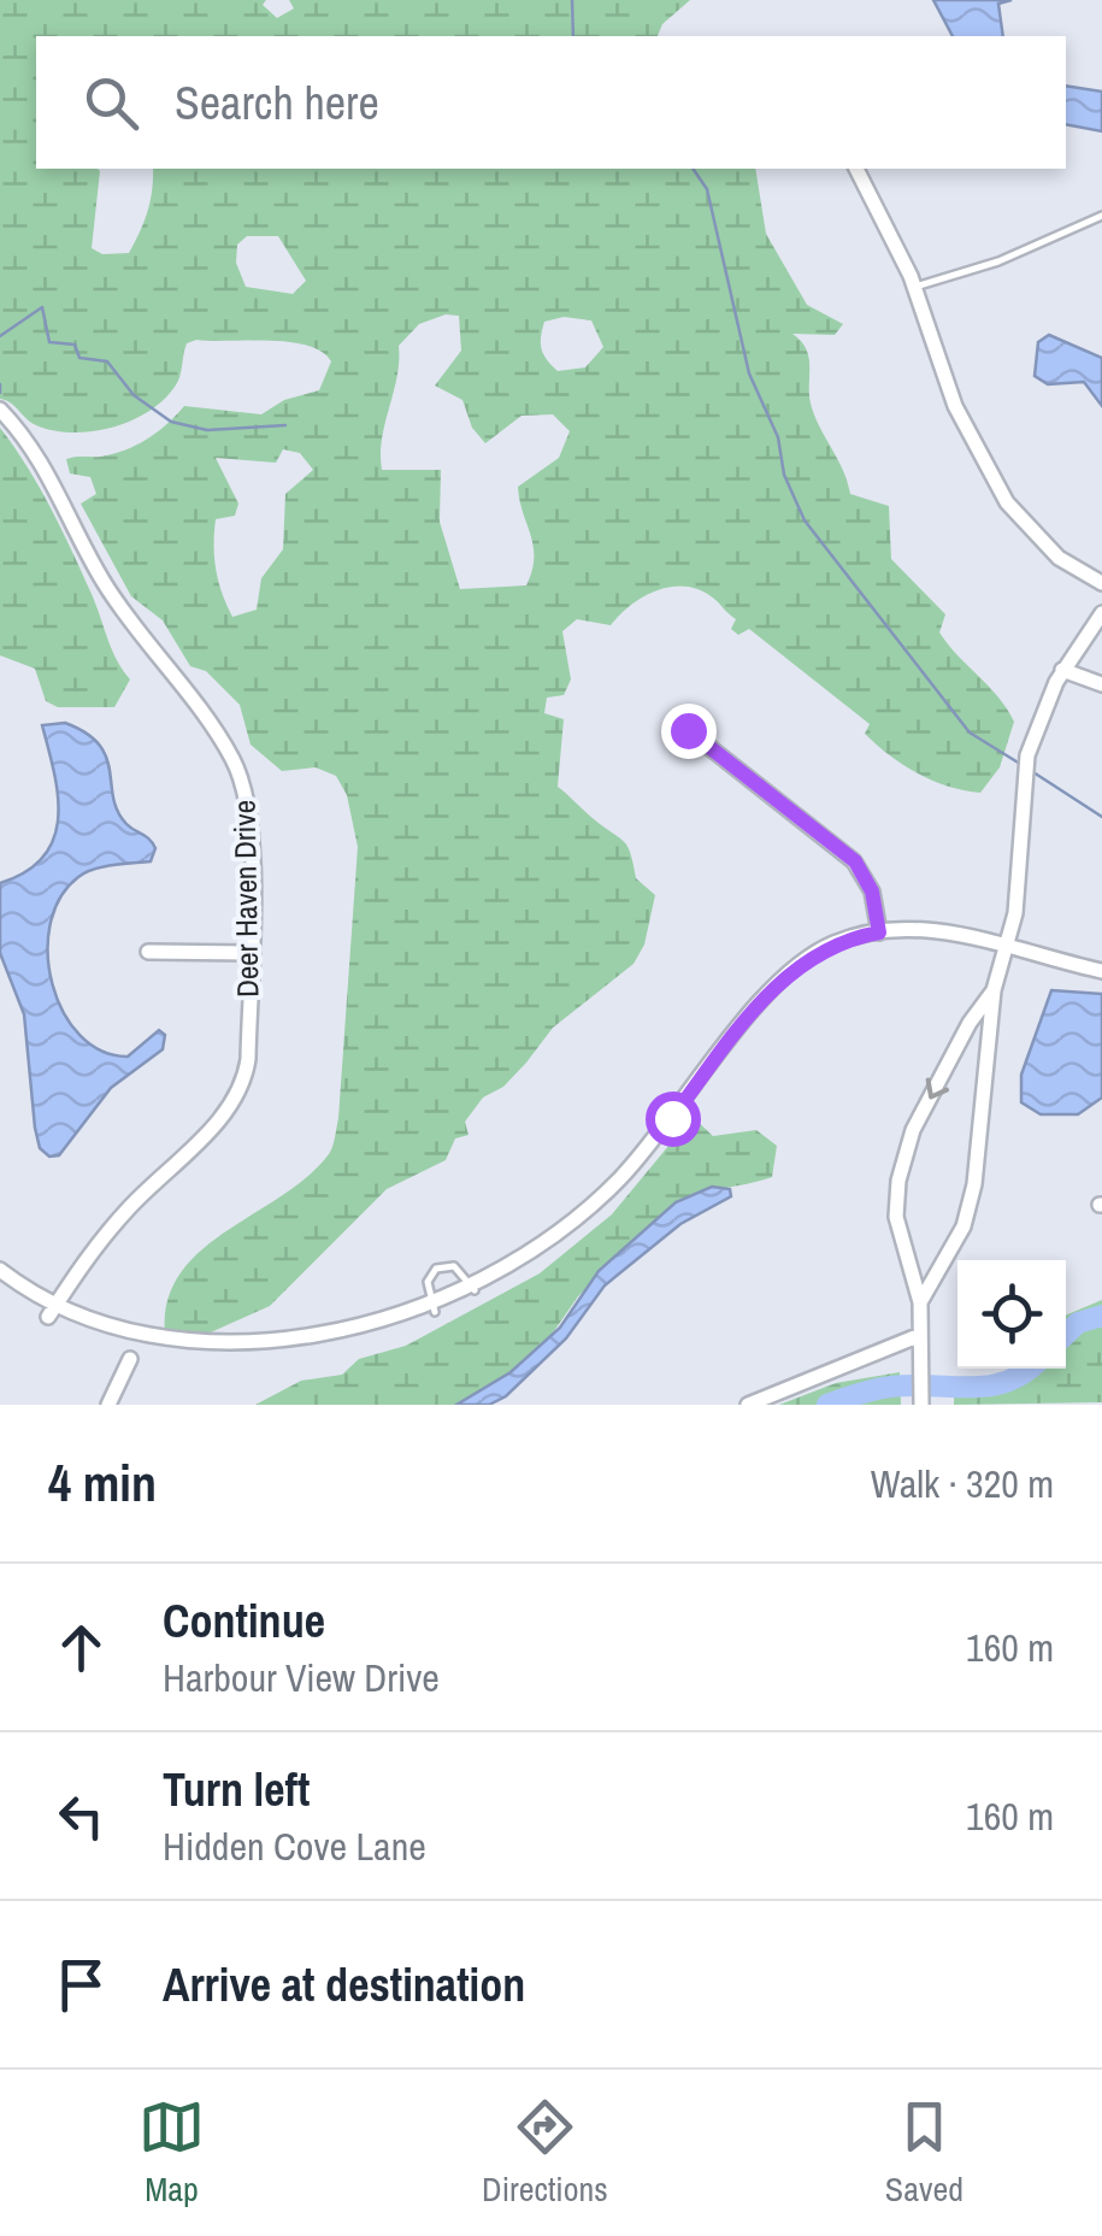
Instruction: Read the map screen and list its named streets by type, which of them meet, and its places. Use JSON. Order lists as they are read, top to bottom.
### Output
{
  "streets": {
    "street": ["Deer Haven Drive"]
  },
  "page": {
    "search": "Search here",
    "heading": ["4 min", "Walk · 320 m"],
    "list": [
      ["Continue", "Harbour View Drive", "160 m"],
      ["Turn left", "Hidden Cove Lane", "160 m"],
      "Arrive at destination"
    ],
    "nav": ["Map", "Directions", "Saved"]
  }
}
